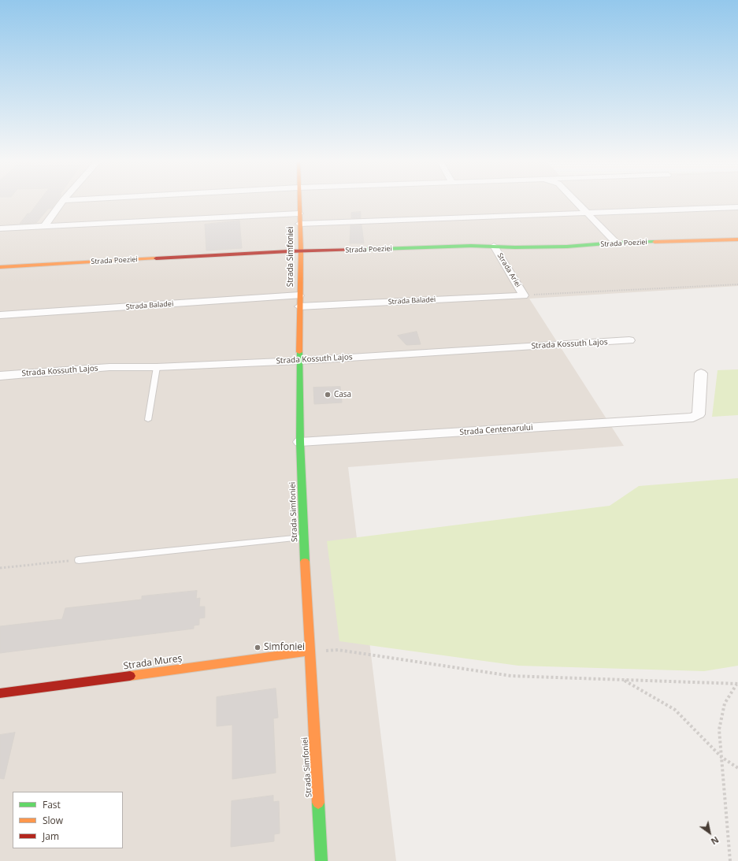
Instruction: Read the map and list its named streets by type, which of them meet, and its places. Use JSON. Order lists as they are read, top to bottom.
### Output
{
  "streets": {
    "street": [
      "Strada Poeziei",
      "Strada Simfoniei",
      "Strada Ariei",
      "Strada Baladei",
      "Strada Kossuth Lajos",
      "Strada Centenarului",
      "Strada Mureș"
    ]
  },
  "crossings": [
    ["Strada Poeziei", "Strada Simfoniei"],
    ["Strada Poeziei", "Strada Ariei"],
    ["Strada Simfoniei", "Strada Baladei"],
    ["Strada Simfoniei", "Strada Kossuth Lajos"],
    ["Strada Simfoniei", "Strada Centenarului"],
    ["Strada Simfoniei", "Strada Mureș"],
    ["Strada Ariei", "Strada Baladei"]
  ],
  "places": ["Casa", "Simfoniei"],
  "legend": ["Fast", "Slow", "Jam"],
  "north": "bottom right"
}
